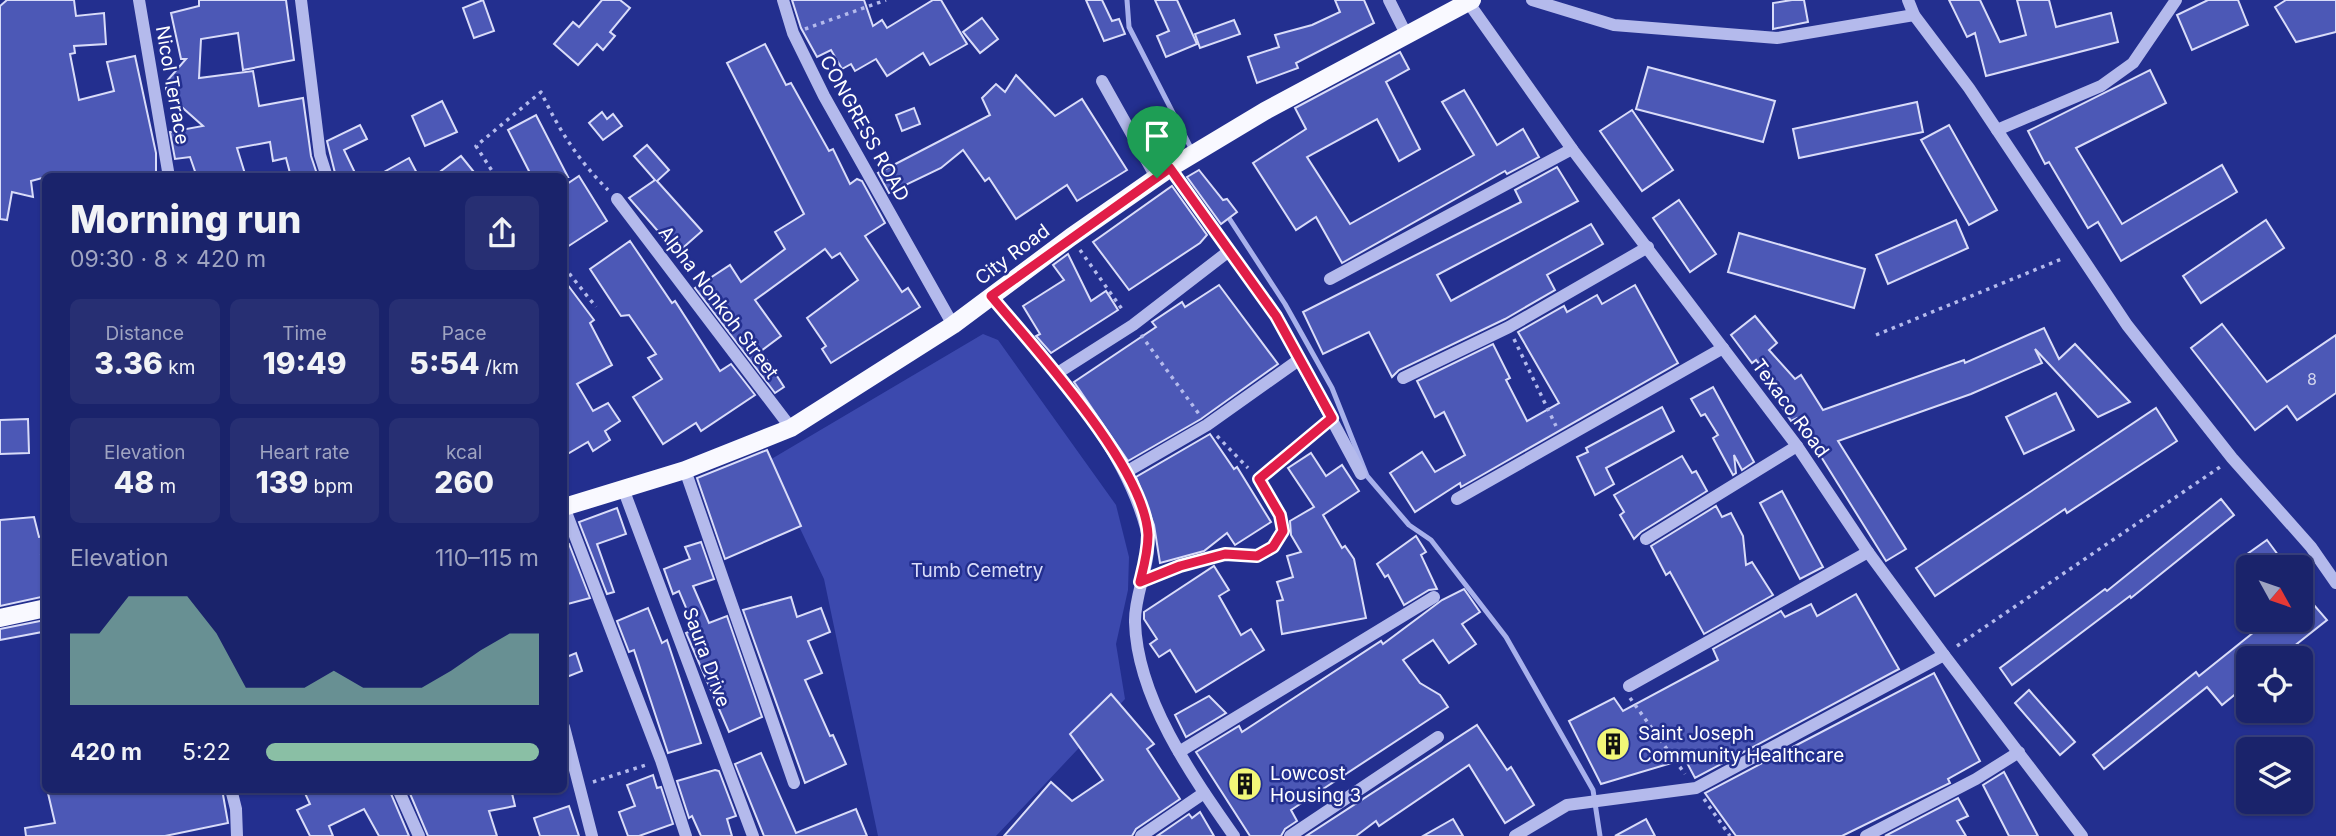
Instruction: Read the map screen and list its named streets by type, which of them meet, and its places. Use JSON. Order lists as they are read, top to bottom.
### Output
{
  "streets": {
    "main road": ["City Road"],
    "street": [
      "Nicol Terrace",
      "CONGRESS ROAD",
      "Alpha Nonkoh Street",
      "Texaco Road",
      "Saura Drive"
    ]
  },
  "crossings": [
    ["CONGRESS ROAD", "City Road"],
    ["City Road", "Alpha Nonkoh Street"],
    ["City Road", "Texaco Road"],
    ["City Road", "Saura Drive"]
  ],
  "parks": ["Tumb Cemetry"],
  "places": {
    "building": ["Saint Joseph Community Healthcare", "Lowcost Housing 3"]
  },
  "house_numbers": ["8"],
  "north": "bottom right",
  "page": {
    "heading": ["Morning run", "09:30 · 8 × 420 m"],
    "stats": [
      ["Distance", "3.36 km"],
      ["Time", "19:49"],
      ["Pace", "5:54 /km"],
      ["Elevation", "48 m"],
      ["Heart rate", "139 bpm"],
      ["kcal", "260"]
    ],
    "chart": ["Elevation", "110–115 m"],
    "list": [
      {
        "name": "420 m",
        "note": "5:22"
      }
    ]
  }
}
